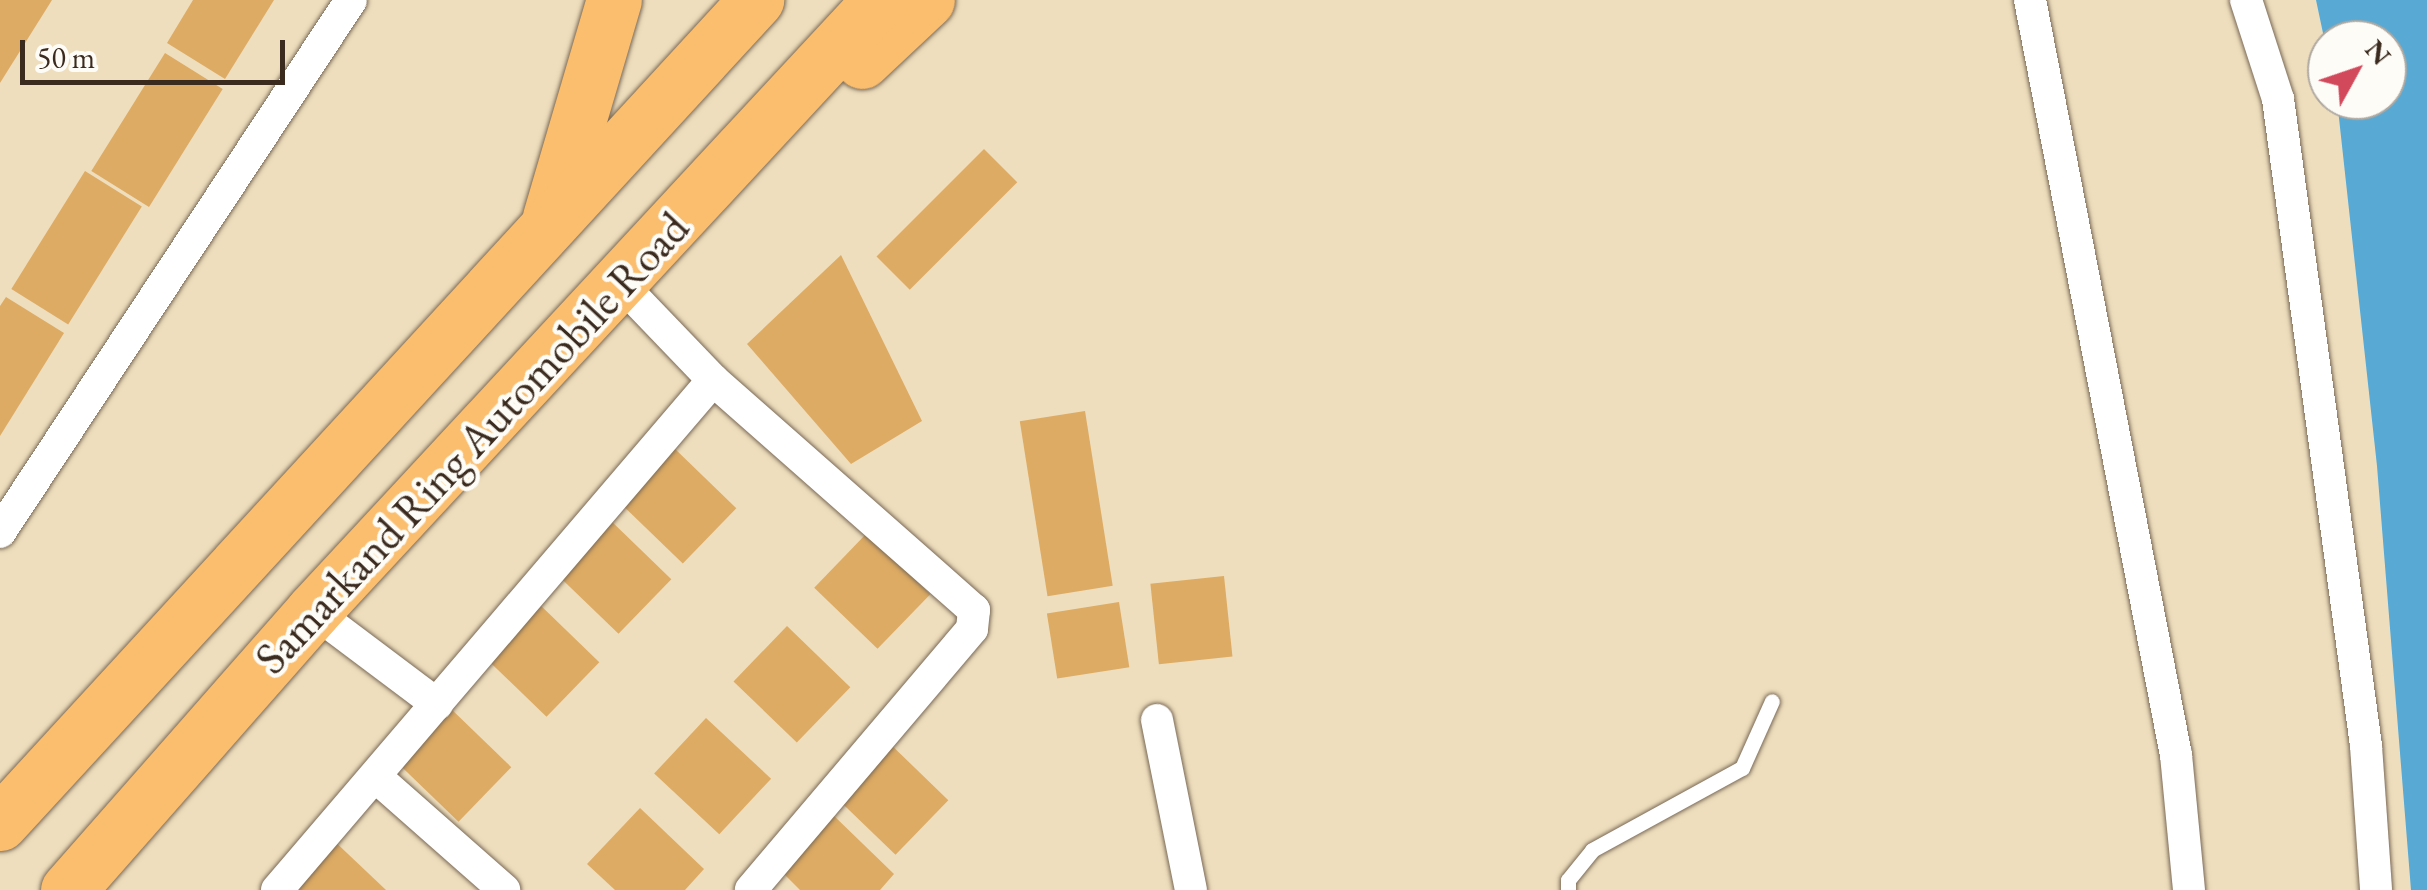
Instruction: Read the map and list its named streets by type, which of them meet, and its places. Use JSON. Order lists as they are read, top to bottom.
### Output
{
  "streets": {
    "highway": ["Samarkand Ring Automobile Road"]
  },
  "scale_bar": "50 m",
  "north": "top right"
}
